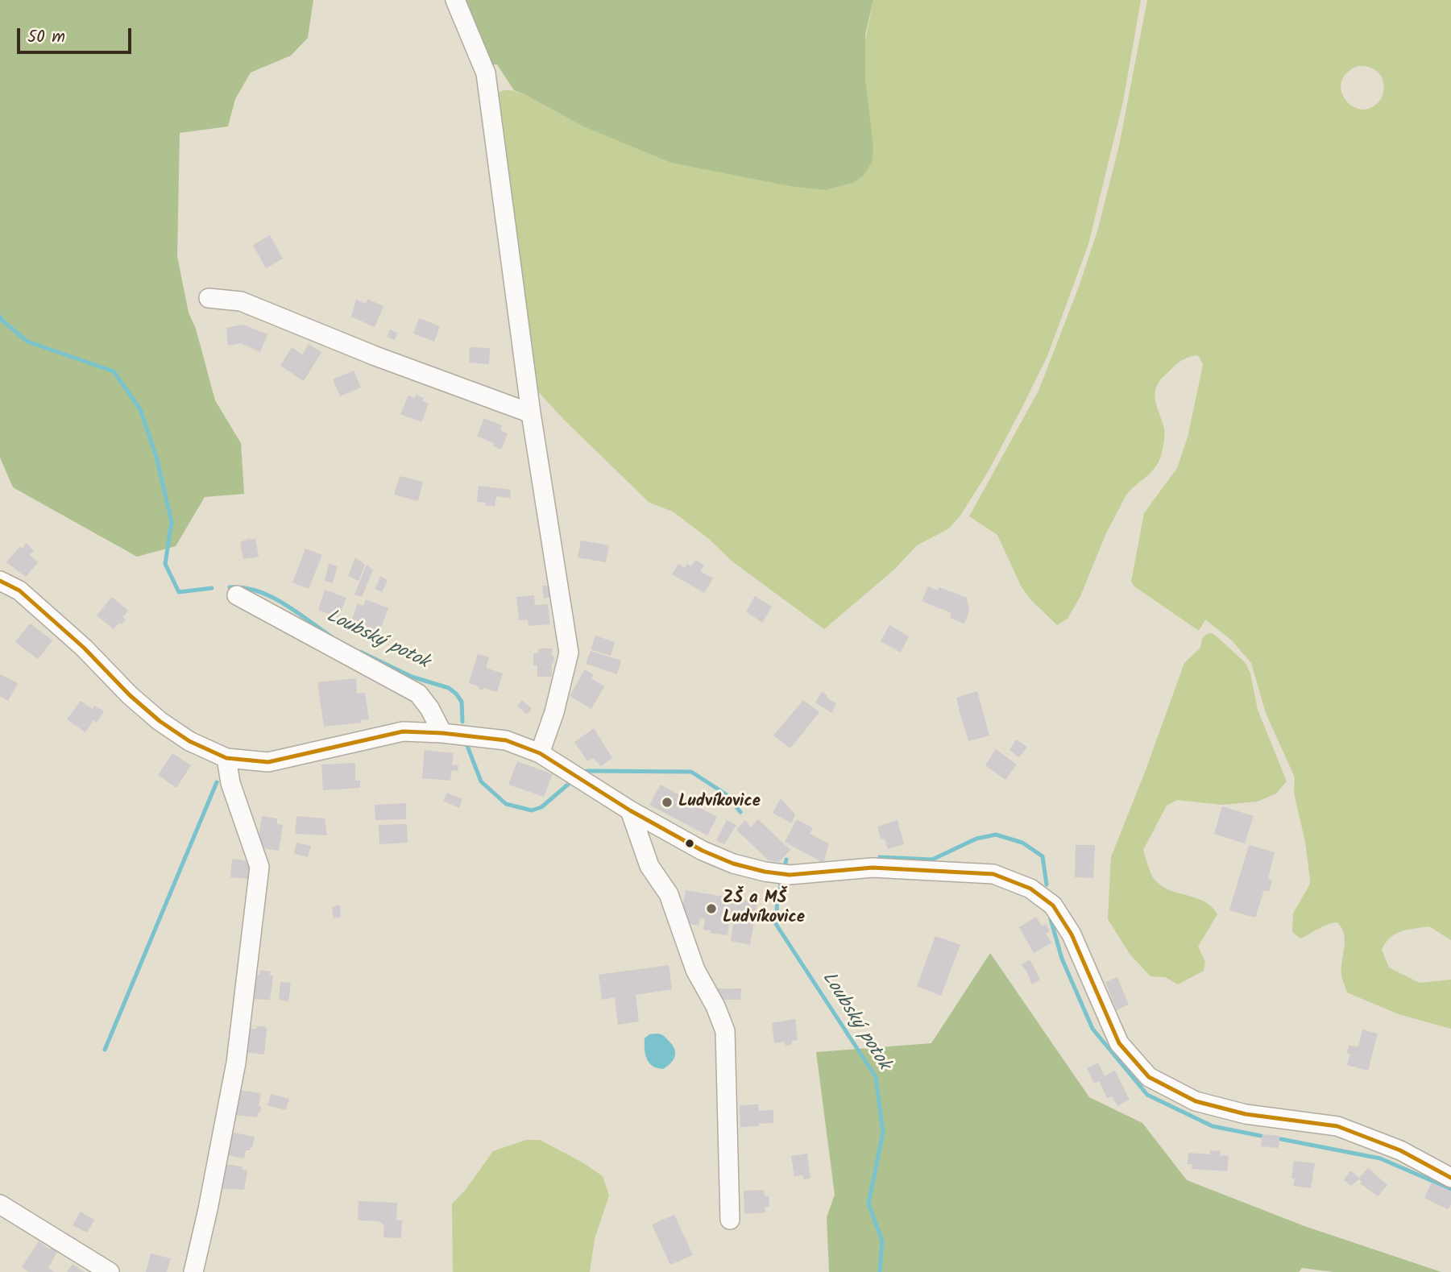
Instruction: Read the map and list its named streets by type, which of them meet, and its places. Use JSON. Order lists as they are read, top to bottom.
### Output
{
  "water": ["Loubský potok"],
  "places": ["Ludvíkovice", "ZŠ a MŠ Ludvíkovice"],
  "scale_bar": "50 m"
}
